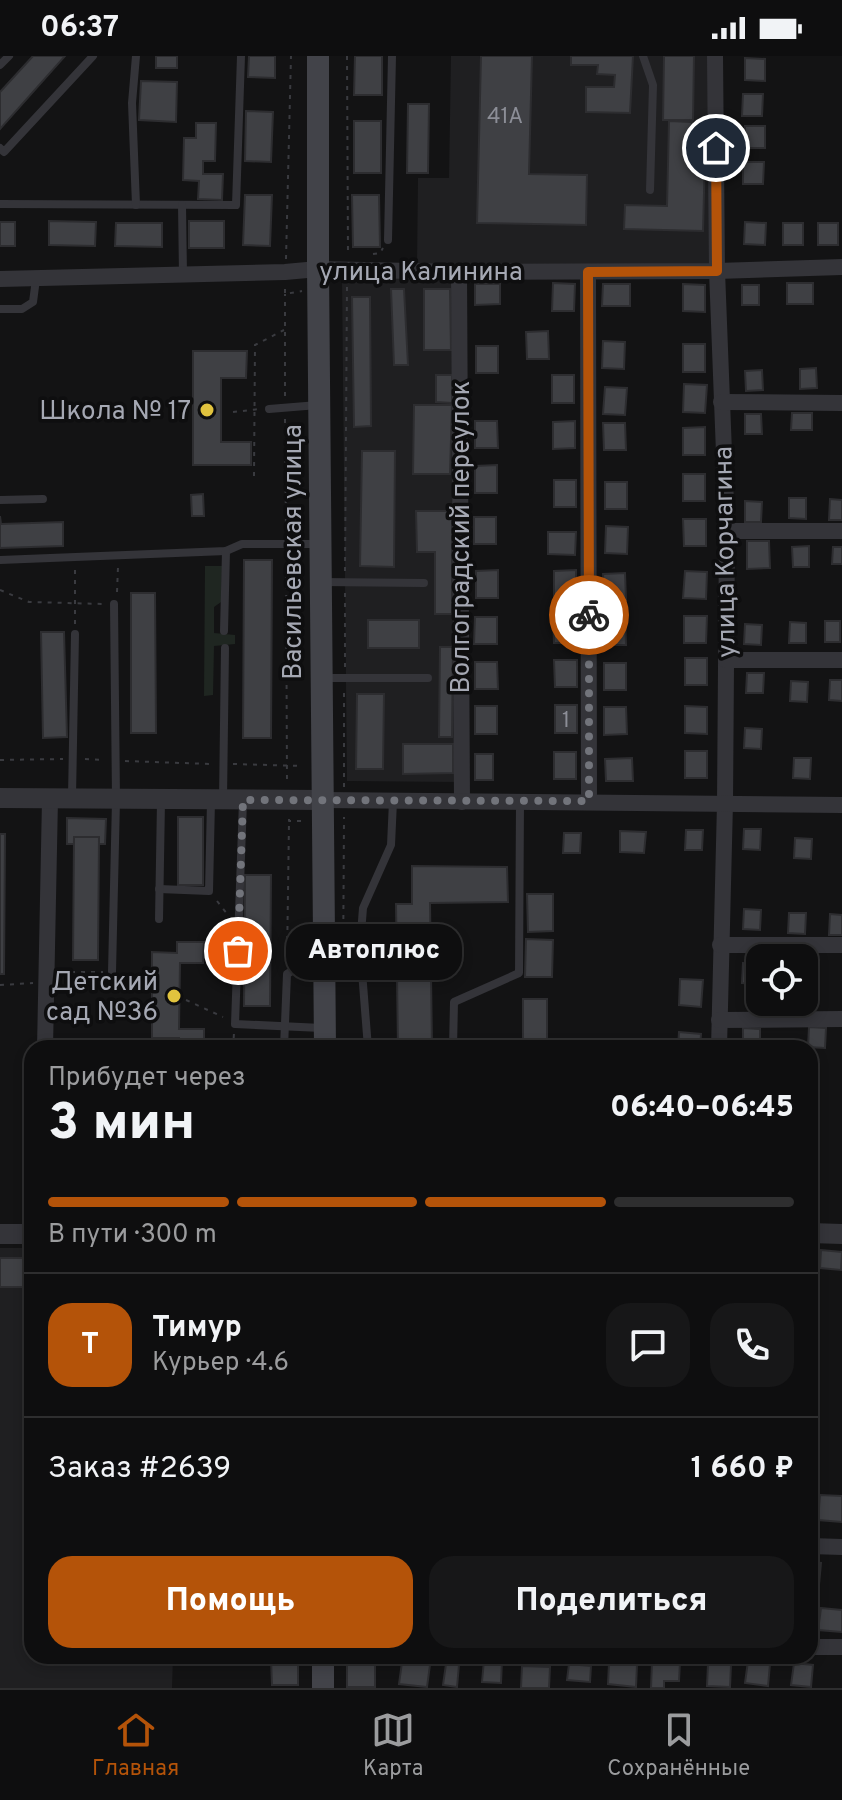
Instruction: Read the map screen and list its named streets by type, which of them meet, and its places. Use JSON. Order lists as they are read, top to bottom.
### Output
{
  "streets": {
    "main road": ["Васильевская улица"],
    "street": ["улица Калинина", "Волгоградский переулок", "улица Корчагина"]
  },
  "crossings": [
    ["улица Калинина", "Волгоградский переулок"],
    ["улица Калинина", "Васильевская улица"],
    ["улица Калинина", "улица Корчагина"]
  ],
  "places": ["Школа № 17", "Автоплюс", "Детский сад №36"],
  "house_numbers": ["41А", "1"],
  "page": {
    "status": "06:37",
    "bubble": "Автоплюс",
    "heading": ["3 мин", "Прибудет через", "06:40–06:45"],
    "panel": [
      "Тимур",
      "Курьер · 4.6",
      "Заказ #2639",
      "1 660 ₽"
    ],
    "bar": "В пути · 300 m",
    "round": "Т",
    "buttons": ["Помощь", "Поделиться"],
    "tabs": ["Главная", "Карта", "Сохранённые"]
  }
}
